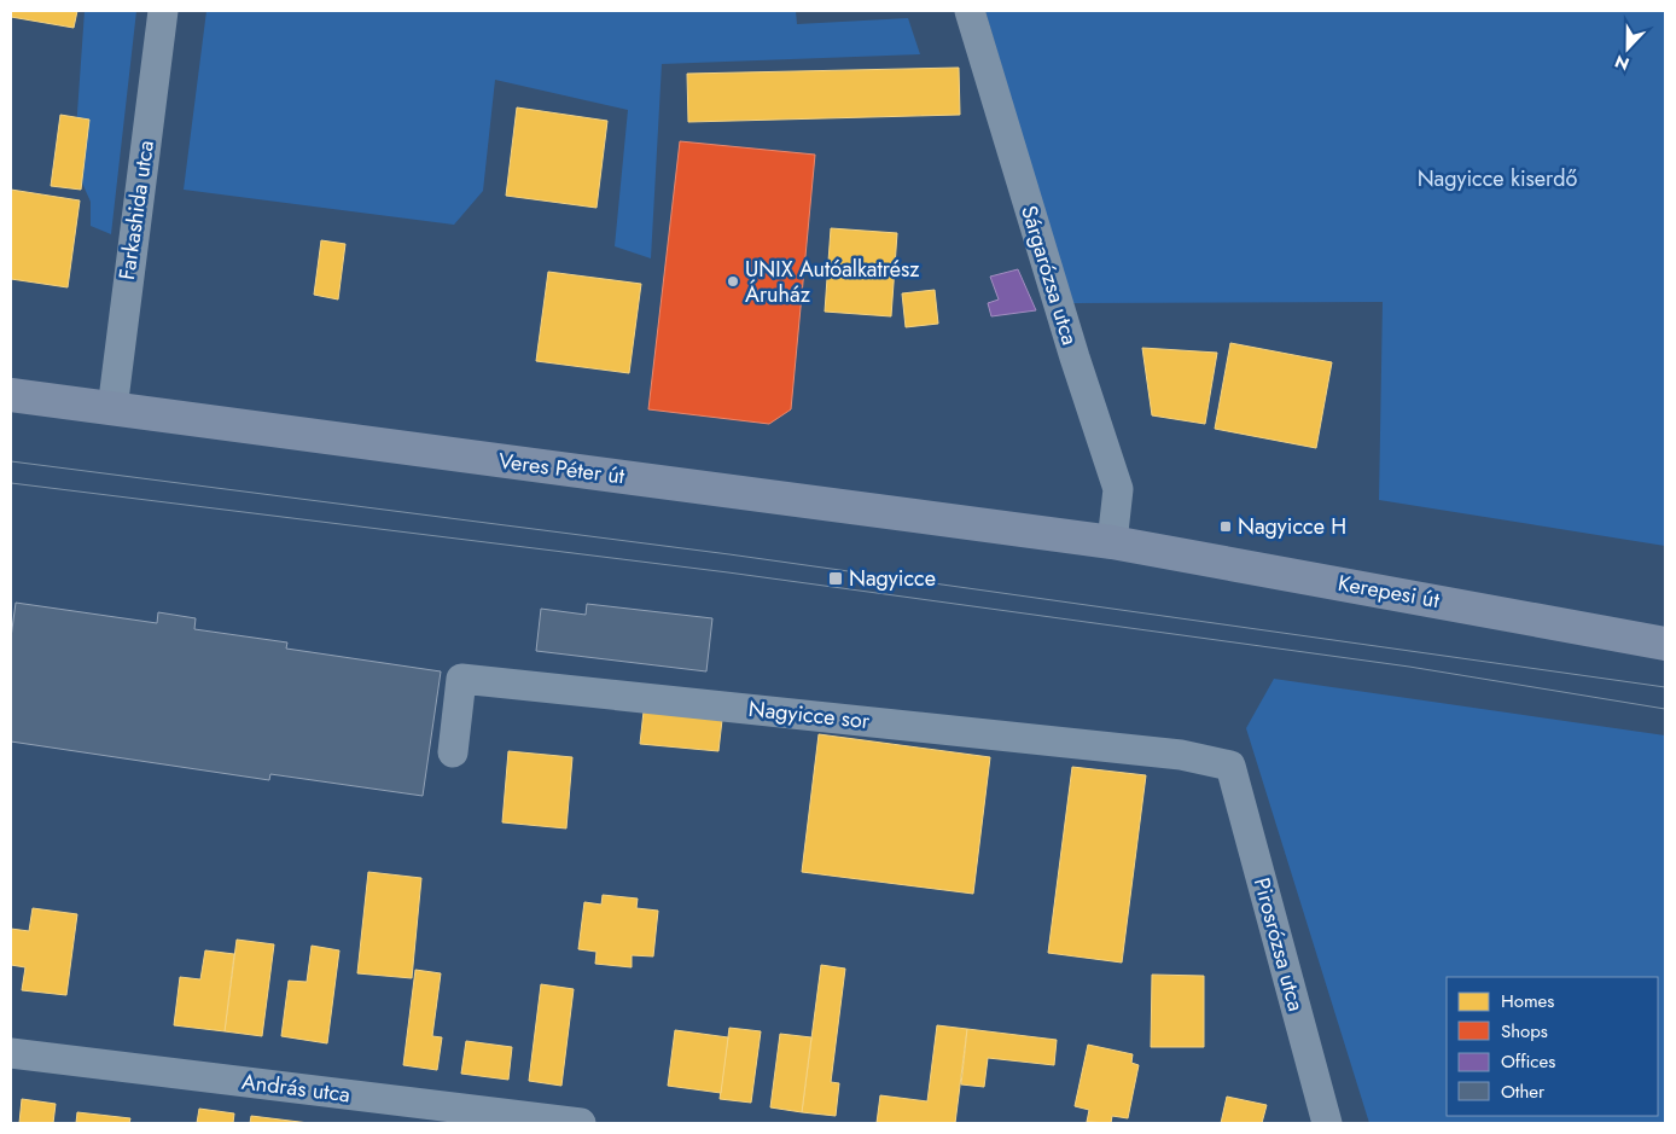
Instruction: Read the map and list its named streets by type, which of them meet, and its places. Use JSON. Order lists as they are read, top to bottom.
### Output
{
  "streets": {
    "main road": ["Veres Péter út", "Kerepesi út"],
    "street": [
      "Farkashida utca",
      "Sárgarózsa utca",
      "Nagyicce sor",
      "Pirosrózsa utca",
      "András utca"
    ]
  },
  "crossings": [
    ["Farkashida utca", "Veres Péter út"],
    ["Sárgarózsa utca", "Veres Péter út"],
    ["Sárgarózsa utca", "Kerepesi út"],
    ["Veres Péter út", "Kerepesi út"],
    ["Nagyicce sor", "Pirosrózsa utca"]
  ],
  "parks": ["Nagyicce kiserdő"],
  "places": {
    "other": ["UNIX Autóalkatrész Áruház"],
    "transit": ["Nagyicce H", "Nagyicce"]
  },
  "legend": [
    "Homes",
    "Shops",
    "Offices",
    "Other"
  ],
  "north": "bottom"
}
